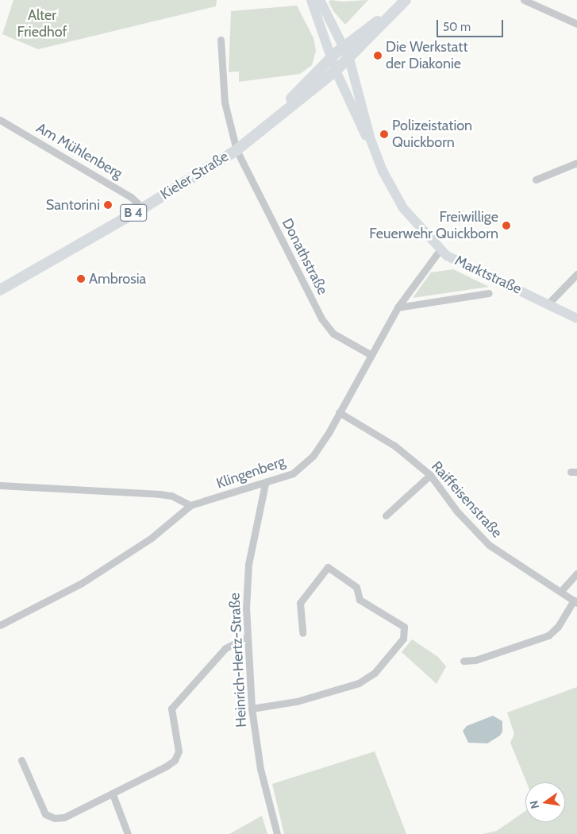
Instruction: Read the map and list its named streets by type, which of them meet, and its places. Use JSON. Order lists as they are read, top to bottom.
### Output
{
  "streets": {
    "main road": ["Kieler Straße", "B 4", "Marktstraße"],
    "street": [
      "Am Mühlenberg",
      "Donathstraße",
      "Klingenberg",
      "Raiffeisenstraße",
      "Heinrich-Hertz-Straße"
    ]
  },
  "crossings": [
    ["Am Mühlenberg", "Kieler Straße"],
    ["Kieler Straße", "Donathstraße"],
    ["Kieler Straße", "Marktstraße"],
    ["Donathstraße", "Klingenberg"],
    ["Marktstraße", "Klingenberg"],
    ["Klingenberg", "Raiffeisenstraße"],
    ["Klingenberg", "Heinrich-Hertz-Straße"]
  ],
  "parks": ["Alter Friedhof"],
  "places": [
    "Die Werkstatt der Diakonie",
    "Polizeistation Quickborn",
    "Santorini",
    "Freiwillige Feuerwehr Quickborn",
    "Ambrosia"
  ],
  "scale_bar": "50 m",
  "north": "left"
}
